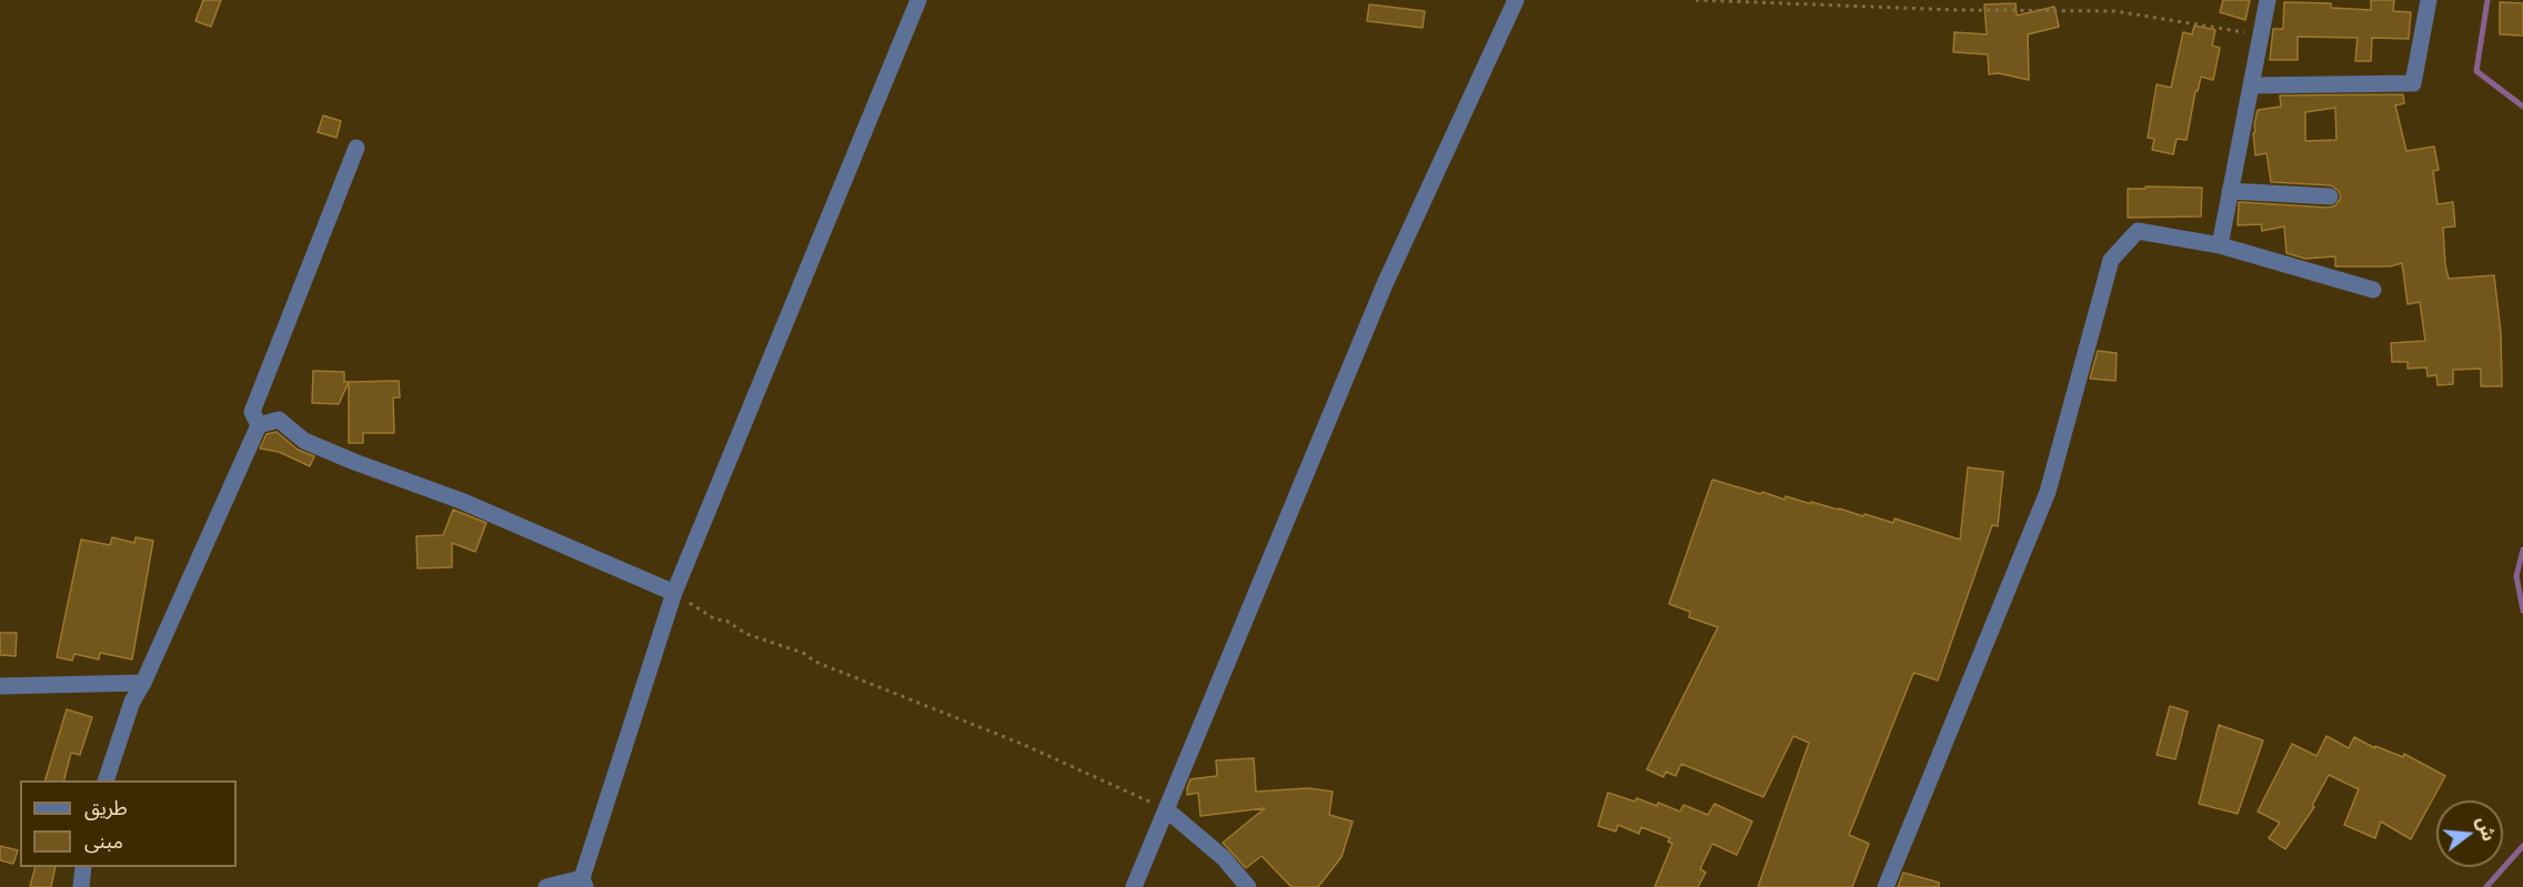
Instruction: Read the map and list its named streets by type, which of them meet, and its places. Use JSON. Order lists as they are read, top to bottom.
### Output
{
  "legend": ["طريق", "مبنى"],
  "north": "right"
}
